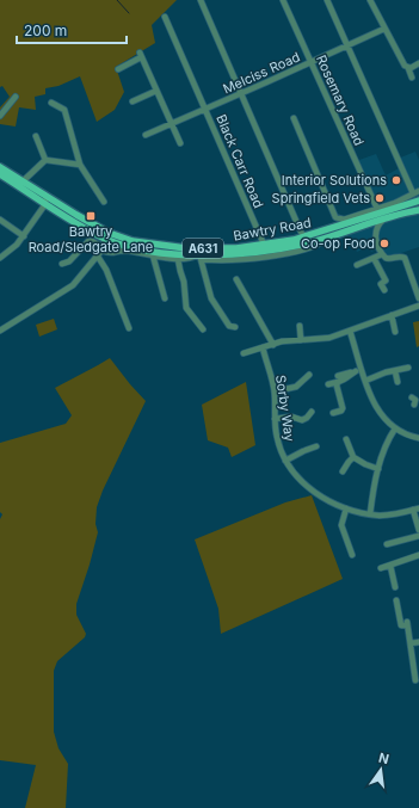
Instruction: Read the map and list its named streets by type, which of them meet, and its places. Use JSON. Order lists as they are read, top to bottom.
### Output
{
  "streets": {
    "main road": ["Bawtry Road", "A631"],
    "street": [
      "Melciss Road",
      "Rosemary Road",
      "Black Carr Road",
      "Sorby Way"
    ]
  },
  "crossings": [
    ["Melciss Road", "Rosemary Road"],
    ["Melciss Road", "Black Carr Road"],
    ["Black Carr Road", "Bawtry Road"],
    ["Bawtry Road", "A631"]
  ],
  "places": {
    "other": ["Interior Solutions", "Springfield Vets", "Co-op Food"],
    "transit": ["Bawtry Road/Sledgate Lane"]
  },
  "scale_bar": "200 m",
  "north": "top"
}
